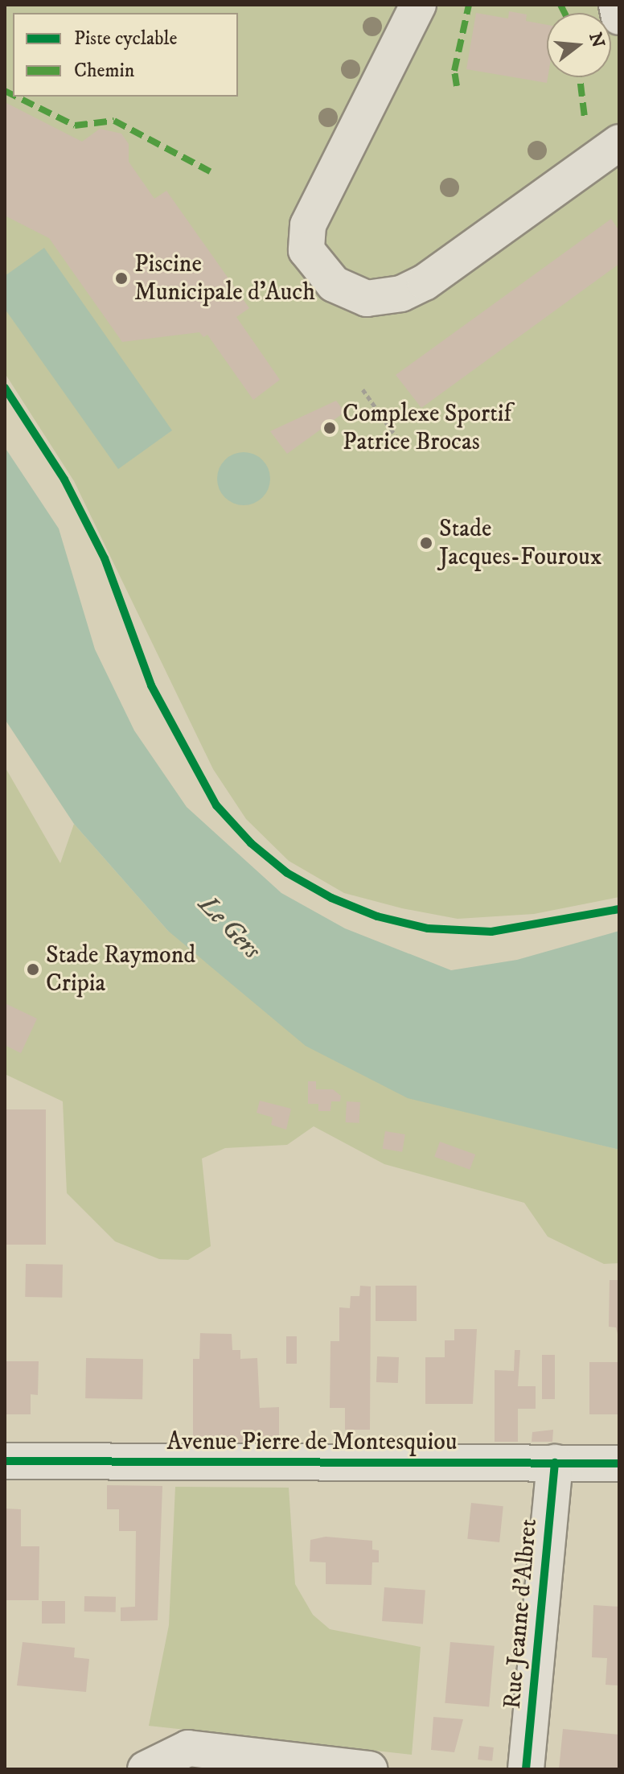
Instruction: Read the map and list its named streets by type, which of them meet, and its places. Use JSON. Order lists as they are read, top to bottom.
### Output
{
  "streets": {
    "street": ["Avenue Pierre de Montesquiou", "Rue Jeanne d'Albret"]
  },
  "crossings": [
    ["Avenue Pierre de Montesquiou", "Rue Jeanne d'Albret"]
  ],
  "water": ["Le Gers"],
  "places": [
    "Piscine Municipale d'Auch",
    "Complexe Sportif Patrice Brocas",
    "Stade Jacques-Fouroux",
    "Stade Raymond Cripia"
  ],
  "legend": ["Piste cyclable", "Chemin"],
  "north": "right"
}
